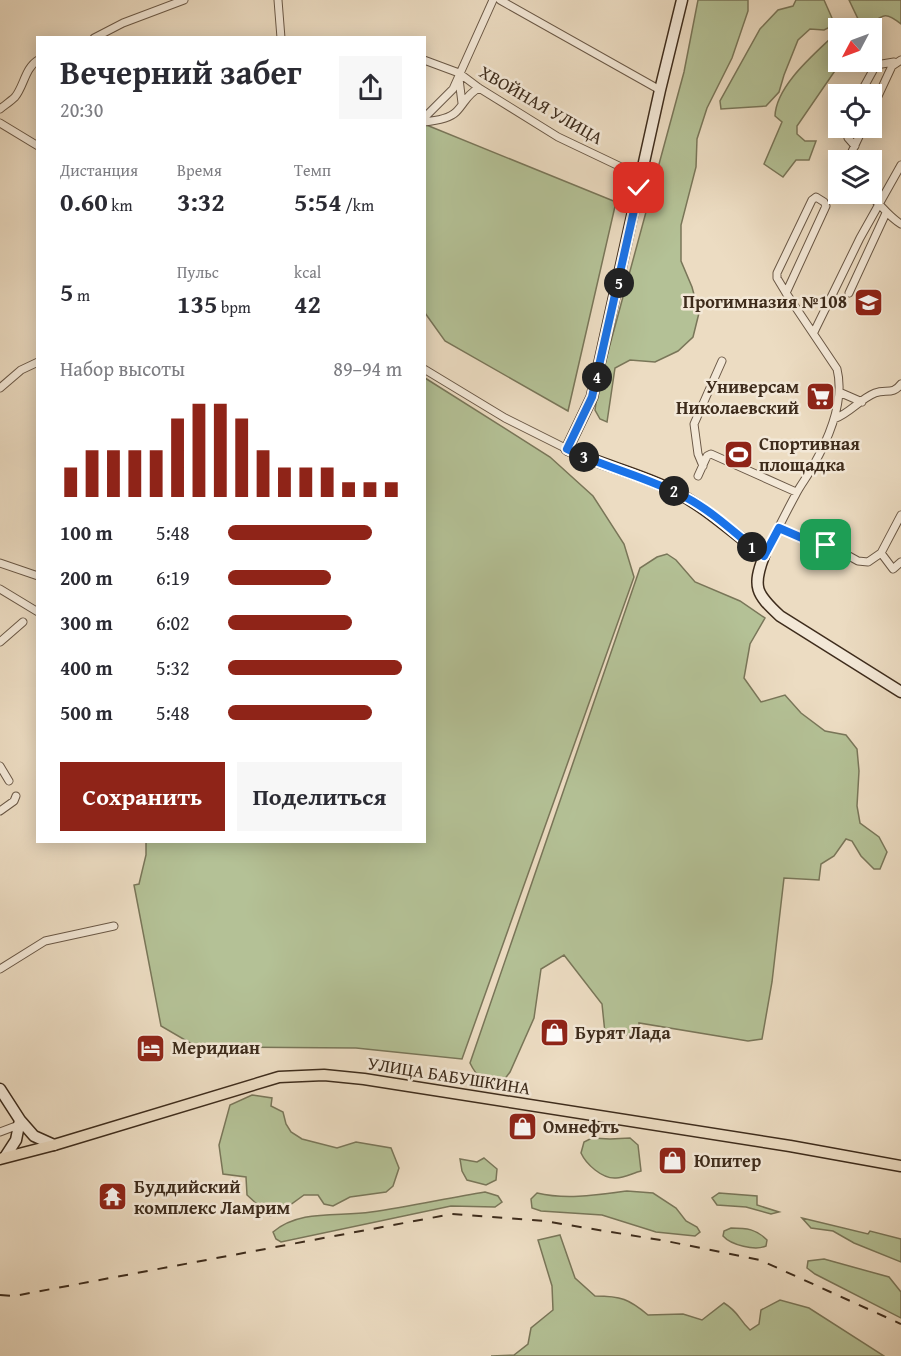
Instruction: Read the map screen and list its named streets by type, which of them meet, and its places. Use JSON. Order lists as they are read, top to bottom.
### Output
{
  "streets": {
    "main road": ["УЛИЦА БАБУШКИНА"],
    "street": ["ХВОЙНАЯ УЛИЦА"]
  },
  "places": {
    "school or university": ["Прогимназия №108"],
    "supermarket": ["Универсам Николаевский"],
    "sports": ["Спортивная площадка"],
    "shop": ["Бурят Лада", "Омнефть", "Юпитер"],
    "hotel": ["Меридиан"],
    "temple": ["Буддийский комплекс Ламрим"]
  },
  "north": "bottom left",
  "page": {
    "heading": ["Вечерний забег", "20:30"],
    "stats": [
      ["Дистанция", "0.60 km"],
      ["Время", "3:32"],
      ["Темп", "5:54 /km"],
      ["5 m"],
      ["Пульс", "135 bpm"],
      ["kcal", "42"]
    ],
    "pins": [
      "5",
      "4",
      "3",
      "2",
      "1"
    ],
    "chart": ["Набор высоты", "89–94 m"],
    "list": [
      {
        "name": "100 m",
        "note": "5:48"
      },
      {
        "name": "200 m",
        "note": "6:19"
      },
      {
        "name": "300 m",
        "note": "6:02"
      },
      {
        "name": "400 m",
        "note": "5:32"
      },
      {
        "name": "500 m",
        "note": "5:48"
      }
    ],
    "buttons": ["Сохранить", "Поделиться"]
  }
}
